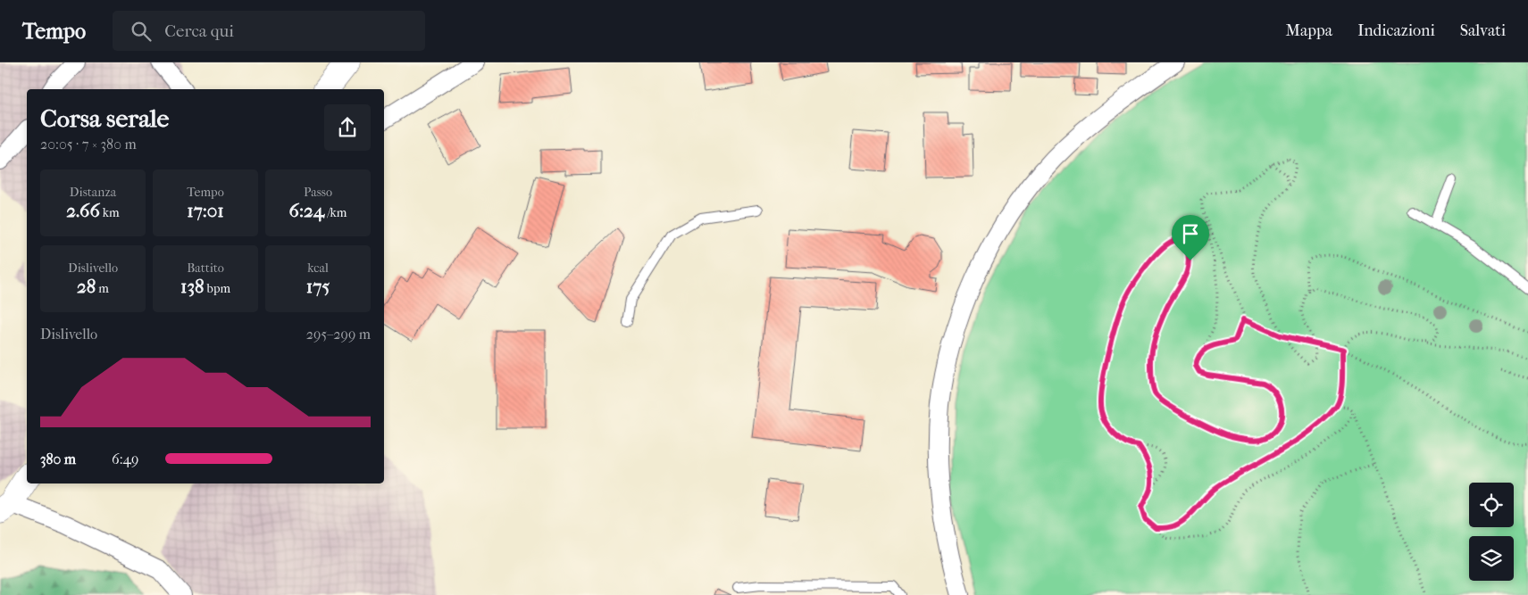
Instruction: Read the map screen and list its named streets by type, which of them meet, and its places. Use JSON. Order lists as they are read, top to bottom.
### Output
{
  "page": {
    "header": "Tempo",
    "search": "Cerca qui",
    "nav": ["Mappa", "Indicazioni", "Salvati"],
    "heading": ["Corsa serale", "20:05 · 7 × 380 m"],
    "stats": [
      ["Distanza", "2.66 km"],
      ["Tempo", "17:01"],
      ["Passo", "6:24 /km"],
      ["Dislivello", "28 m"],
      ["Battito", "138 bpm"],
      ["kcal", "175"]
    ],
    "chart": ["Dislivello", "295–299 m"],
    "list": [
      {
        "name": "380 m",
        "note": "6:49"
      }
    ]
  }
}
